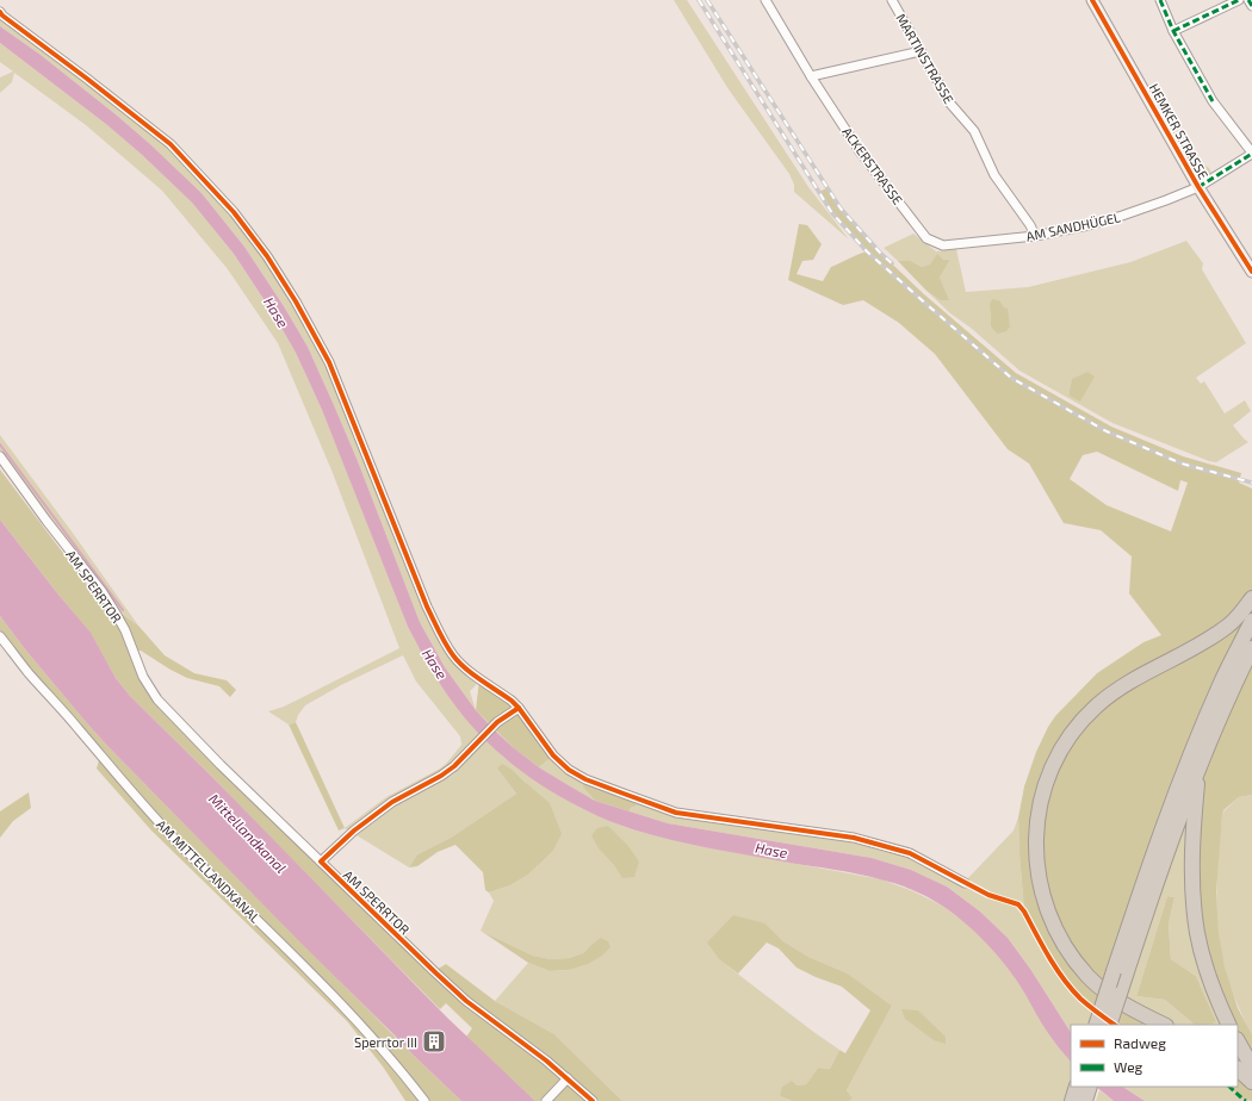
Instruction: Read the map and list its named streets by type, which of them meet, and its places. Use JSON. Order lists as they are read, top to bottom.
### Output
{
  "streets": {
    "main road": ["HEMKER STRASSE"],
    "street": [
      "MARTINSTRASSE",
      "ACKERSTRASSE",
      "AM SANDHÜGEL",
      "AM SPERRTOR",
      "AM MITTELLANDKANAL"
    ]
  },
  "crossings": [
    ["MARTINSTRASSE", "AM SANDHÜGEL"],
    ["HEMKER STRASSE", "AM SANDHÜGEL"],
    ["ACKERSTRASSE", "AM SANDHÜGEL"]
  ],
  "water": ["Hase", "Mittellandkanal"],
  "places": {
    "building": ["Sperrtor III"]
  },
  "legend": ["Radweg", "Weg"]
}
